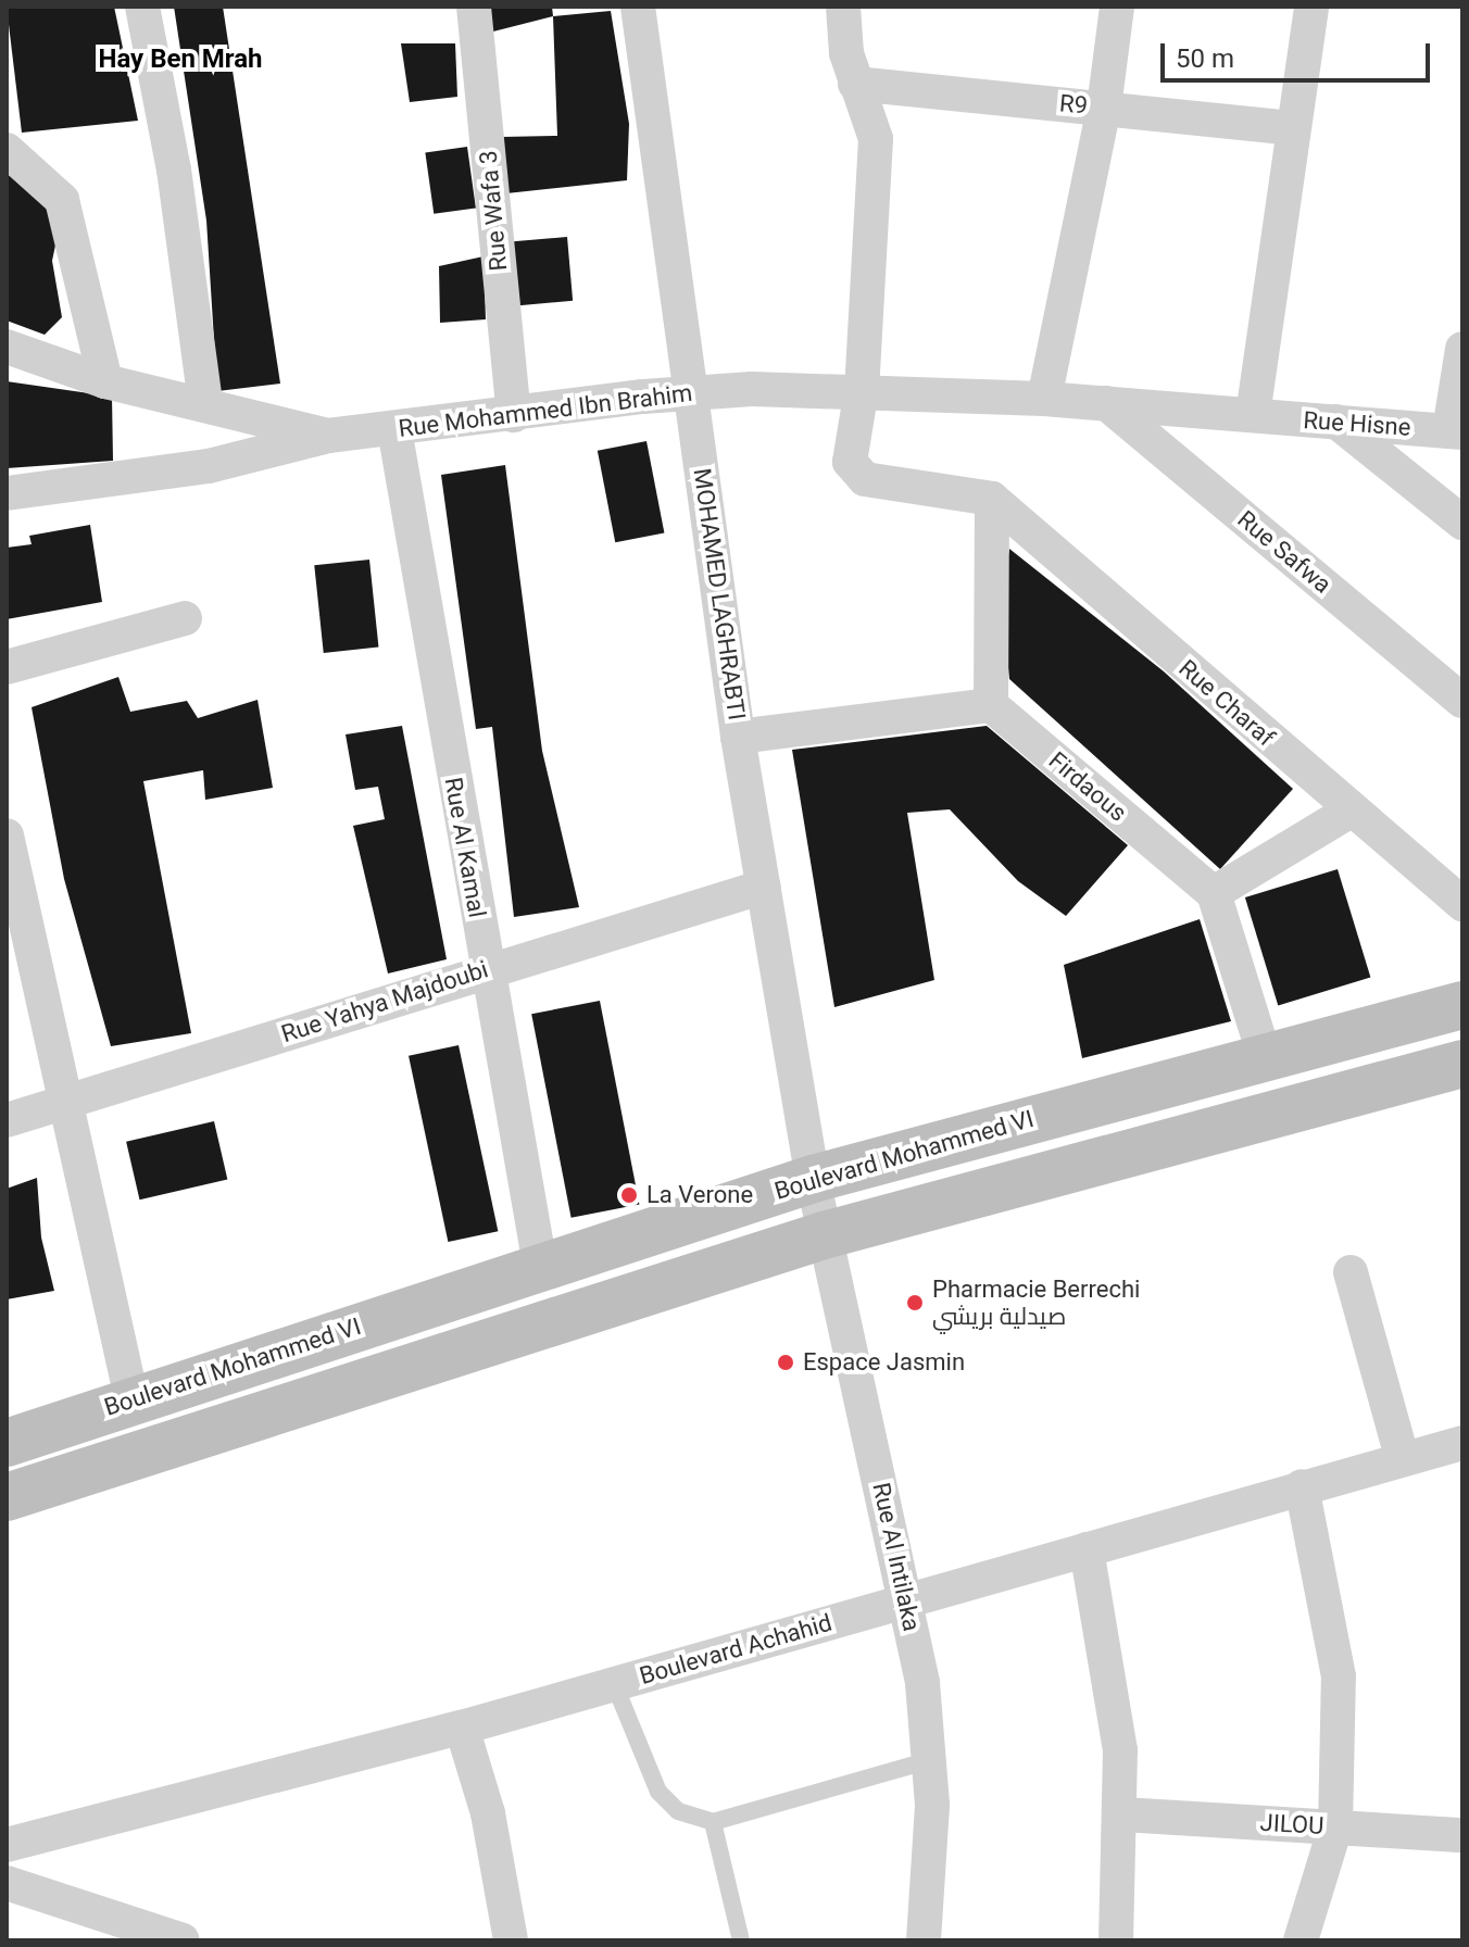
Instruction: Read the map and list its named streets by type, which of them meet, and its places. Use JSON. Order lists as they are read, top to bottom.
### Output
{
  "streets": {
    "main road": ["Boulevard Mohammed VI"],
    "street": [
      "R9",
      "Rue Wafa 3",
      "Rue Mohammed Ibn Brahim",
      "Rue Hisne",
      "Rue Safwa",
      "MOHAMED LAGHRABTI",
      "Rue Charaf",
      "Firdaous",
      "Rue Al Kamal",
      "Rue Yahya Majdoubi",
      "Rue Al Intilaka",
      "Boulevard Achahid",
      "JILOU"
    ]
  },
  "crossings": [
    ["Rue Wafa 3", "Rue Mohammed Ibn Brahim"],
    ["Rue Mohammed Ibn Brahim", "Rue Hisne"],
    ["Rue Mohammed Ibn Brahim", "Rue Safwa"],
    ["Rue Mohammed Ibn Brahim", "MOHAMED LAGHRABTI"],
    ["Rue Mohammed Ibn Brahim", "Rue Al Kamal"],
    ["MOHAMED LAGHRABTI", "Rue Yahya Majdoubi"],
    ["MOHAMED LAGHRABTI", "Boulevard Mohammed VI"],
    ["MOHAMED LAGHRABTI", "Rue Al Intilaka"],
    ["Rue Al Kamal", "Rue Yahya Majdoubi"],
    ["Rue Al Kamal", "Boulevard Mohammed VI"],
    ["Boulevard Mohammed VI", "Rue Al Intilaka"],
    ["Rue Al Intilaka", "Boulevard Achahid"]
  ],
  "districts": ["Hay Ben Mrah"],
  "places": ["La Verone", "Pharmacie Berrechi صيدلية بريشي", "Espace Jasmin"],
  "scale_bar": "50 m"
}
